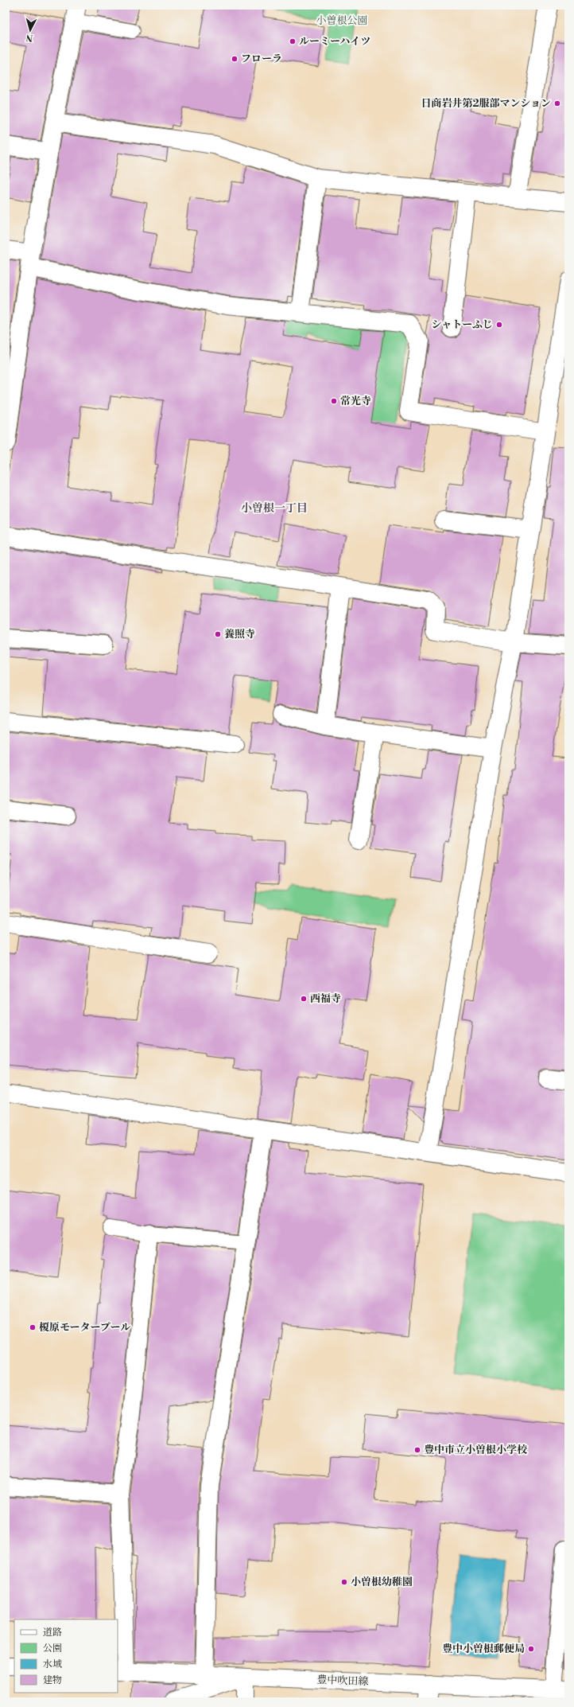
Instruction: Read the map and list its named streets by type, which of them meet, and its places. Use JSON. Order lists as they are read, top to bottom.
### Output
{
  "streets": {
    "street": ["豊中吹田線"]
  },
  "districts": ["小曽根一丁目"],
  "parks": ["小曽根公園"],
  "places": [
    "ルーミーハイツ",
    "フローラ",
    "日商岩井第2服部マンション",
    "シャトーふじ",
    "常光寺",
    "養照寺",
    "西福寺",
    "榎原モータープール",
    "豊中市立小曽根小学校",
    "小曽根幼稚園",
    "豊中小曽根郵便局"
  ],
  "legend": [
    "道路",
    "公園",
    "水域",
    "建物"
  ],
  "north": "bottom"
}
